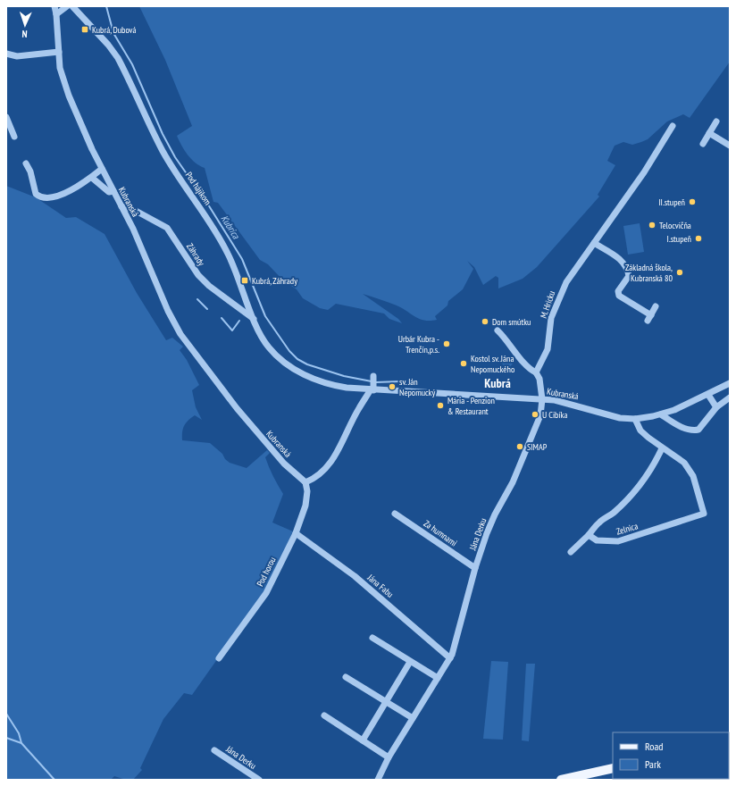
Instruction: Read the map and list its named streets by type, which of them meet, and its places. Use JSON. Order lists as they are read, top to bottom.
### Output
{
  "streets": {
    "street": [
      "Pod hájikom",
      "Kubranská",
      "Záhrady",
      "M. Hricku",
      "Zelnica",
      "Za humnami",
      "Jána Derku",
      "Pod horou",
      "Jána Fabu"
    ]
  },
  "crossings": [
    ["Pod hájikom", "Kubranská"],
    ["Pod hájikom", "Záhrady"],
    ["Kubranská", "Záhrady"],
    ["Kubranská", "Zelnica"],
    ["Kubranská", "Jána Derku"],
    ["Kubranská", "Pod horou"],
    ["Za humnami", "Jána Derku"],
    ["Jána Derku", "Jána Fabu"],
    ["Pod horou", "Jána Fabu"]
  ],
  "districts": ["Kubrá"],
  "water": ["Kubrica"],
  "places": {
    "transit": ["Kubrá, Dubová", "Kubrá, Záhrady"],
    "other": [
      "II.stupeň",
      "Telocvičňa",
      "I.stupeň",
      "Základná škola, Kubranská 80",
      "Dom smútku",
      "Urbár Kubra - Trenčín,p.s.",
      "Kostol sv. Jána Nepomuckého",
      "sv. Ján Nepomucký",
      "Mária - Penzion & Restaurant",
      "U Cibíka",
      "SIMAP"
    ]
  },
  "legend": ["Road", "Park"],
  "north": "bottom"
}
